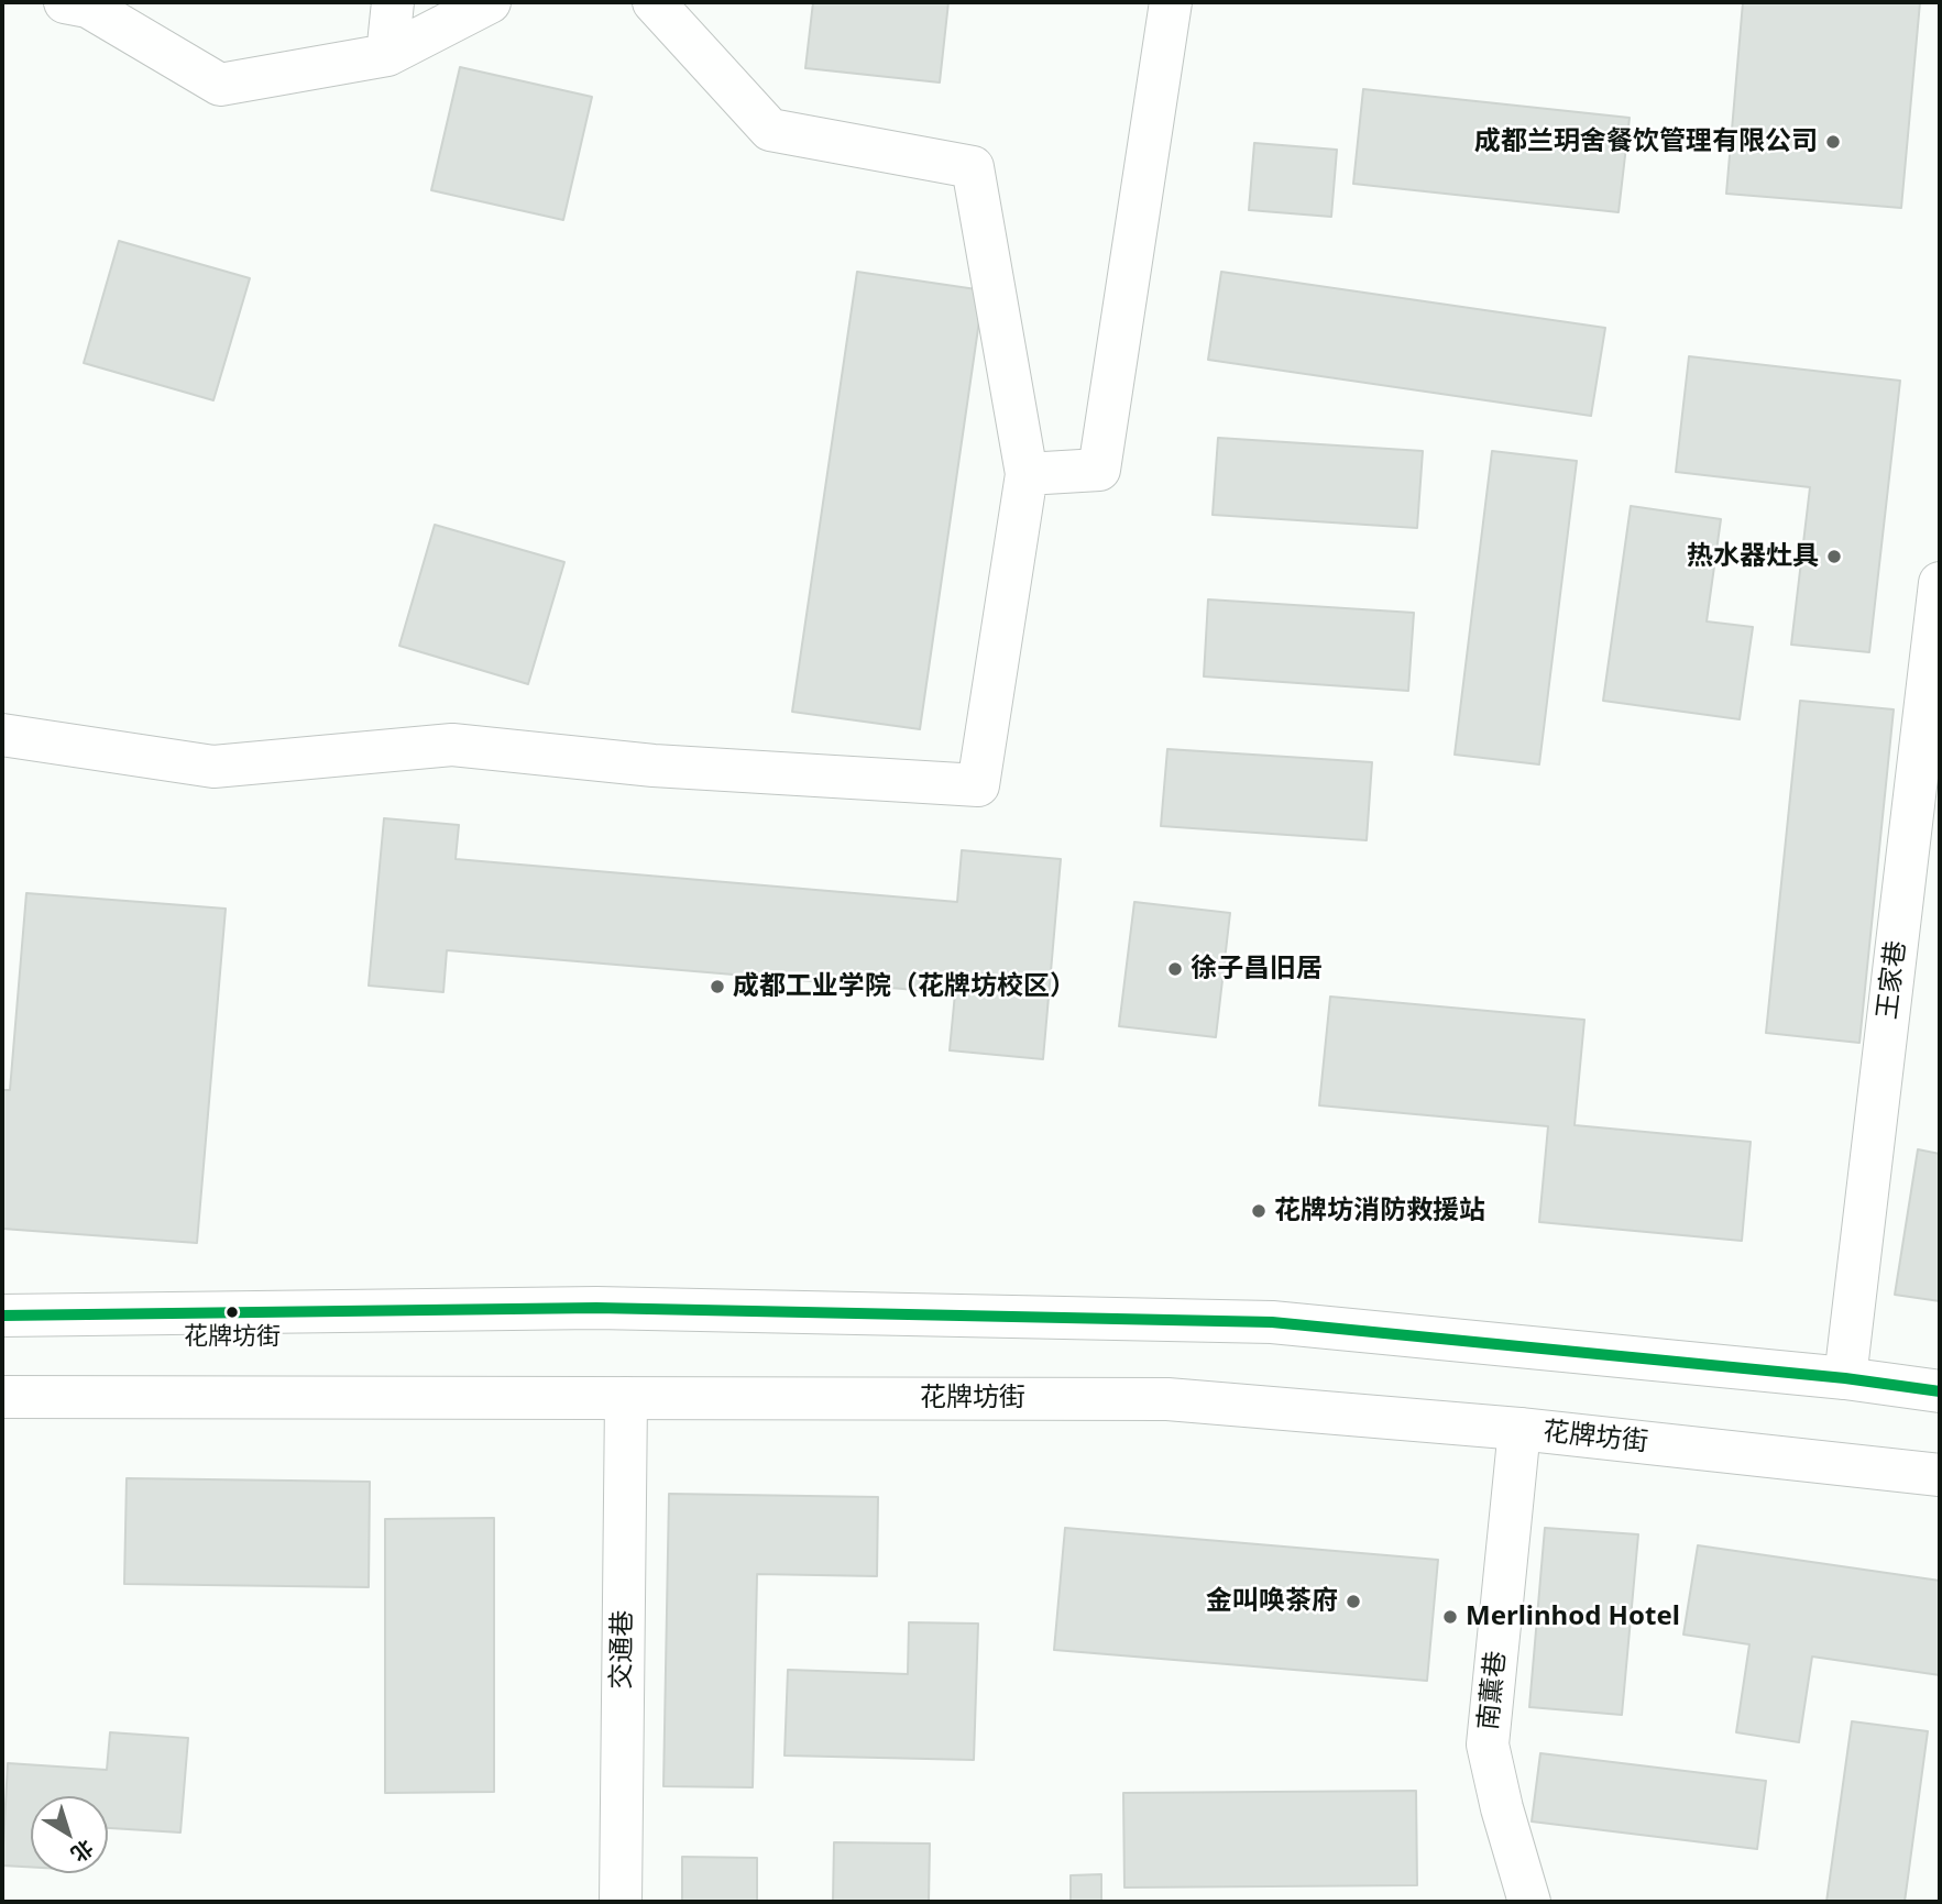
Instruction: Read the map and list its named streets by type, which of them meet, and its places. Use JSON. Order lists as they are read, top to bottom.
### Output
{
  "streets": {
    "main road": [
      "王家巷",
      "花牌坊街",
      "交通巷",
      "南薰巷"
    ]
  },
  "crossings": [
    ["花牌坊街", "交通巷"],
    ["花牌坊街", "南薰巷"]
  ],
  "places": [
    "成都兰玥舍餐饮管理有限公司",
    "热水器灶具",
    "徐子昌旧居",
    "成都工业学院（花牌坊校区）",
    "花牌坊消防救援站",
    "花牌坊街",
    "金叫唤茶府",
    "Merlinhod Hotel"
  ],
  "north": "bottom right"
}
